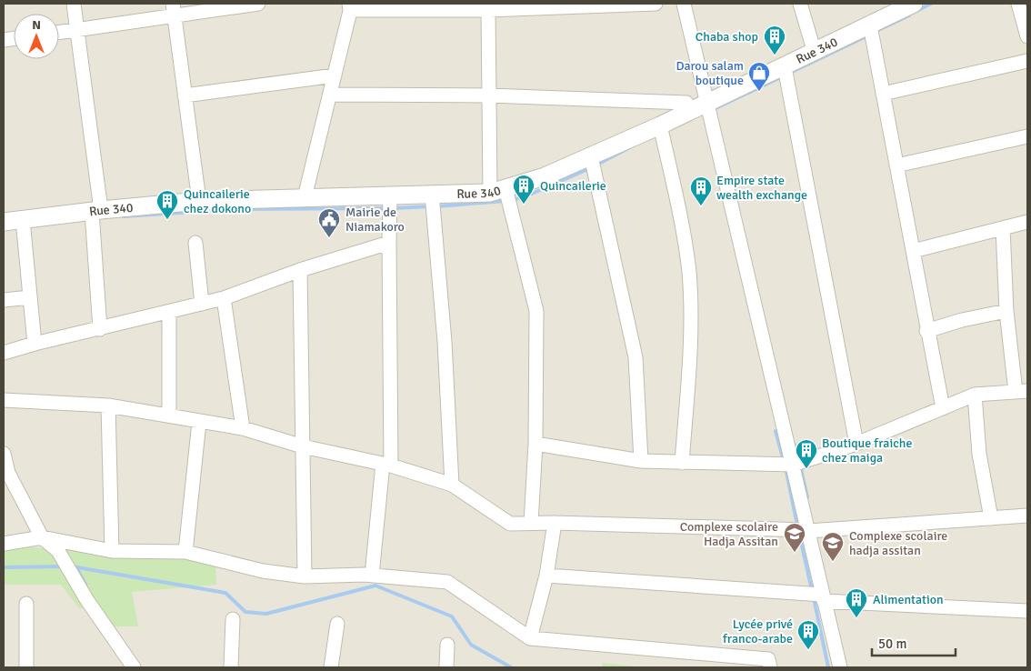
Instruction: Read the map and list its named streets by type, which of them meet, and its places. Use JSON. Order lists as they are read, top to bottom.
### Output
{
  "streets": {
    "street": ["Rue 340"]
  },
  "places": {
    "building": [
      "Chaba shop",
      "Quincailerie",
      "Empire state wealth exchange",
      "Quincailerie chez dokono",
      "Boutique fraiche chez maiga",
      "Alimentation",
      "Lycée privé franco-arabe"
    ],
    "shop": ["Darou salam boutique"],
    "public building": ["Mairie de Niamakoro"],
    "school or university": ["Complexe scolaire Hadja Assitan", "Complexe scolaire hadja assitan"]
  },
  "scale_bar": "50 m",
  "north": "top"
}
